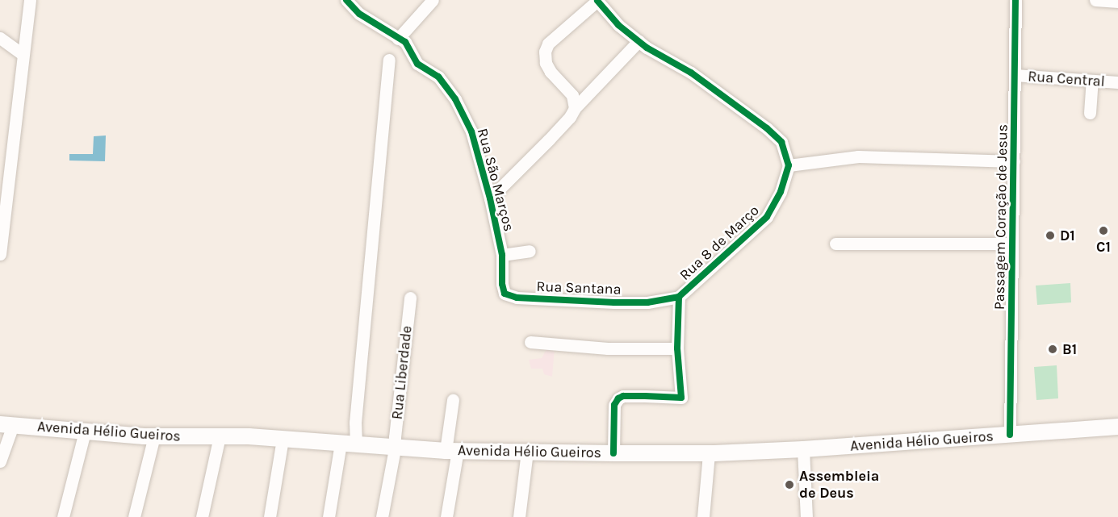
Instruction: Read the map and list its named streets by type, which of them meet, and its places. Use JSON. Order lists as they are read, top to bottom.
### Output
{
  "streets": {
    "main road": ["Avenida Hélio Gueiros"],
    "street": [
      "Rua Central",
      "Rua São Marços",
      "Passagem Coração de Jesus",
      "Rua 8 de Março",
      "Rua Santana",
      "Rua Liberdade"
    ]
  },
  "crossings": [
    ["Rua Central", "Passagem Coração de Jesus"],
    ["Rua São Marços", "Rua Santana"],
    ["Passagem Coração de Jesus", "Avenida Hélio Gueiros"],
    ["Rua 8 de Março", "Rua Santana"],
    ["Rua 8 de Março", "Avenida Hélio Gueiros"],
    ["Rua Liberdade", "Avenida Hélio Gueiros"]
  ],
  "places": [
    "C1",
    "D1",
    "B1",
    "Assembleia de Deus"
  ]
}
